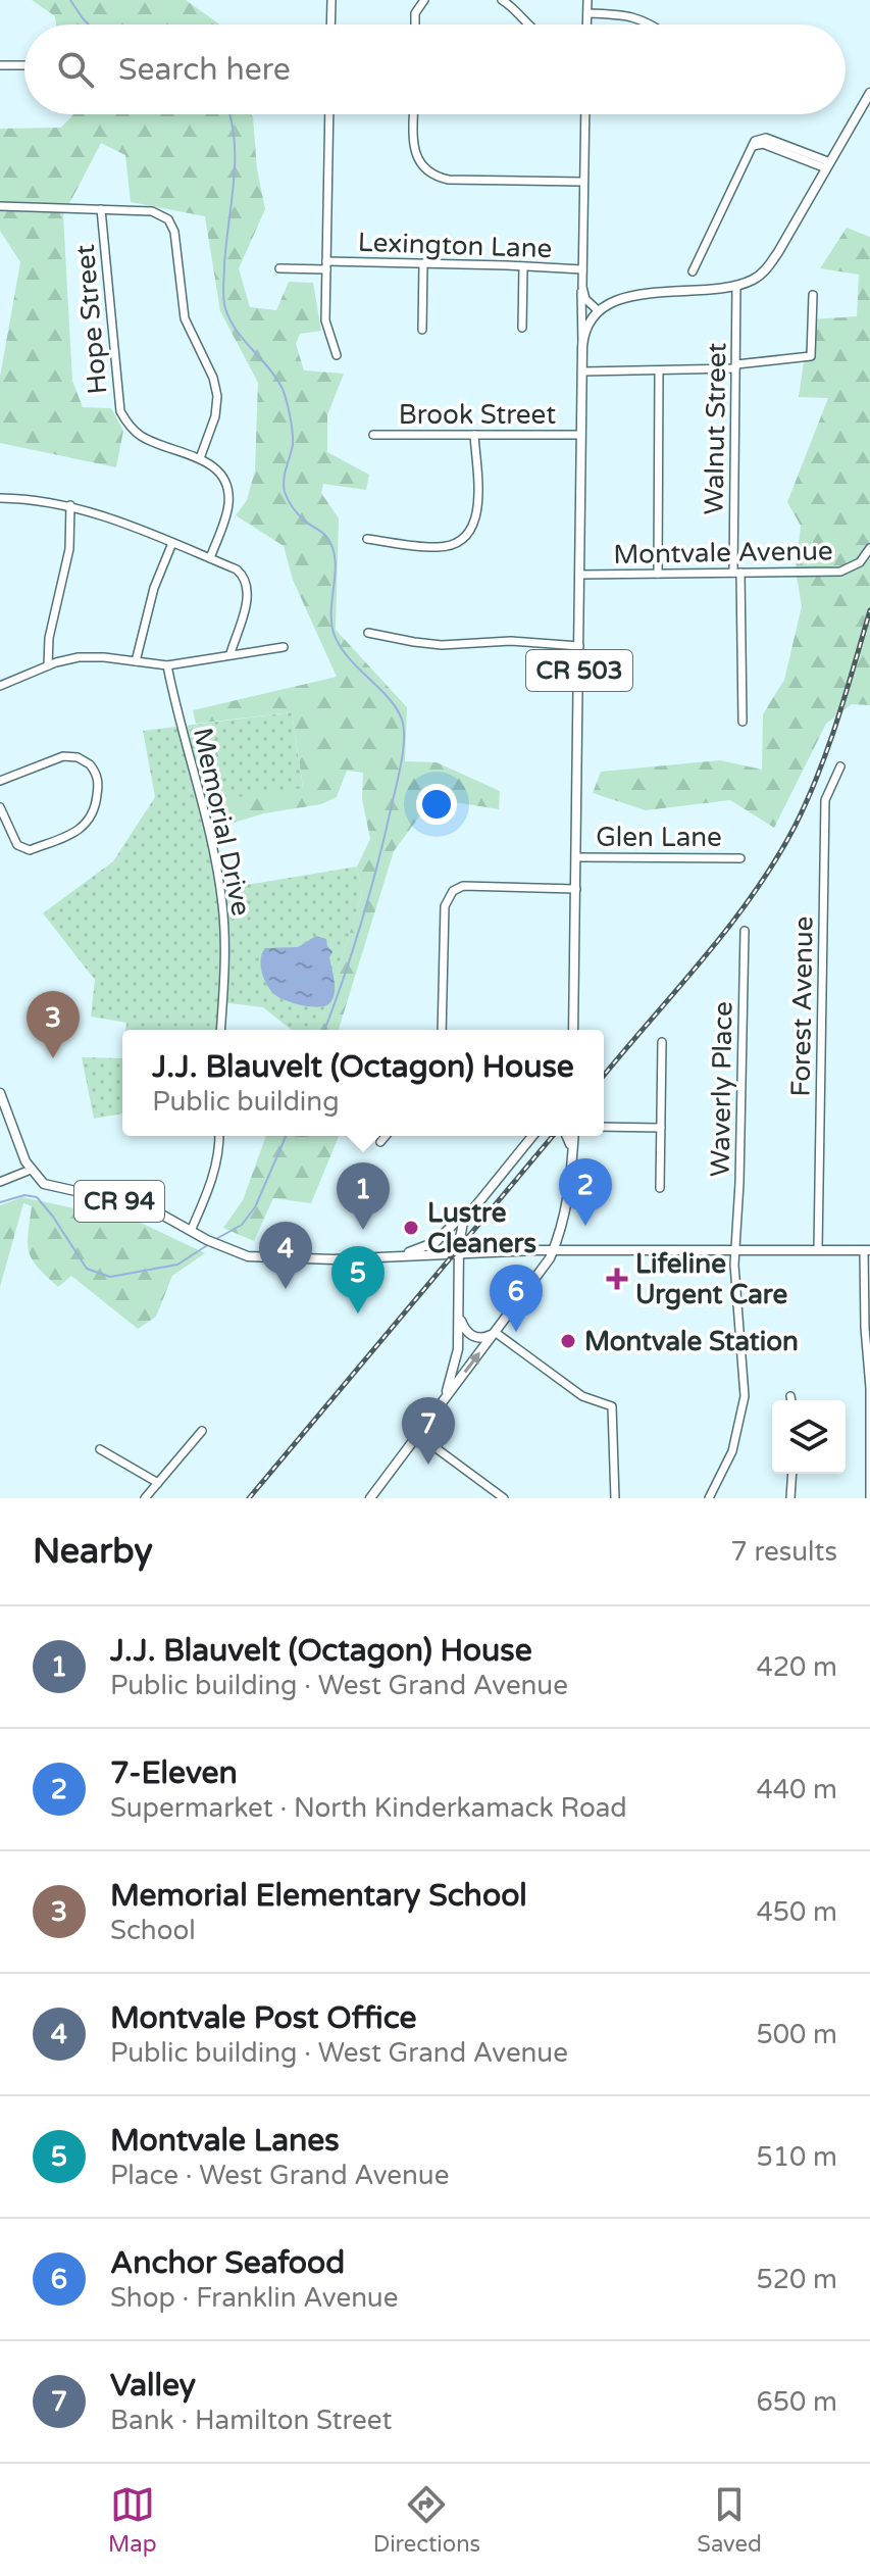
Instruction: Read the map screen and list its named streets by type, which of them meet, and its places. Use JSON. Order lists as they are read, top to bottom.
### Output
{
  "streets": {
    "main road": ["CR 503", "CR 94"],
    "street": [
      "Lexington Lane",
      "Hope Street",
      "Brook Street",
      "Walnut Street",
      "Montvale Avenue",
      "Memorial Drive",
      "Glen Lane",
      "Forest Avenue",
      "Waverly Place"
    ]
  },
  "crossings": [
    ["Brook Street", "CR 503"],
    ["Walnut Street", "Montvale Avenue"],
    ["Montvale Avenue", "CR 503"],
    ["CR 503", "Glen Lane"],
    ["Forest Avenue", "CR 94"],
    ["Waverly Place", "CR 94"]
  ],
  "places": {
    "other": ["Lustre Cleaners", "Montvale Station"],
    "health": ["Lifeline Urgent Care"]
  },
  "page": {
    "search": "Search here",
    "pins": [
      "3",
      "2",
      "1",
      "4",
      "5",
      "6",
      "7"
    ],
    "popup": ["J.J. Blauvelt (Octagon) House", "Public building"],
    "heading": ["Nearby", "7 results"],
    "list": [
      {
        "mark": "1",
        "name": "J.J. Blauvelt (Octagon) House",
        "note": "Public building · West Grand Avenue",
        "value": "420 m"
      },
      {
        "mark": "2",
        "name": "7-Eleven",
        "note": "Supermarket · North Kinderkamack Road",
        "value": "440 m"
      },
      {
        "mark": "3",
        "name": "Memorial Elementary School",
        "note": "School",
        "value": "450 m"
      },
      {
        "mark": "4",
        "name": "Montvale Post Office",
        "note": "Public building · West Grand Avenue",
        "value": "500 m"
      },
      {
        "mark": "5",
        "name": "Montvale Lanes",
        "note": "Place · West Grand Avenue",
        "value": "510 m"
      },
      {
        "mark": "6",
        "name": "Anchor Seafood",
        "note": "Shop · Franklin Avenue",
        "value": "520 m"
      },
      {
        "mark": "7",
        "name": "Valley",
        "note": "Bank · Hamilton Street",
        "value": "650 m"
      }
    ],
    "nav": ["Map", "Directions", "Saved"]
  }
}
